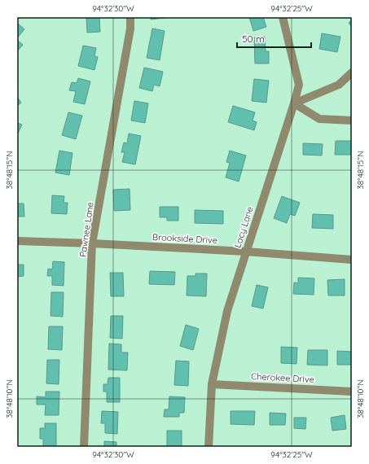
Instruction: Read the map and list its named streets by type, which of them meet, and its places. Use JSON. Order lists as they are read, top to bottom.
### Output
{
  "streets": {
    "street": [
      "Lacy Lane",
      "Pawnee Lane",
      "Brookside Drive",
      "Cherokee Drive"
    ]
  },
  "crossings": [
    ["Lacy Lane", "Brookside Drive"],
    ["Lacy Lane", "Cherokee Drive"],
    ["Pawnee Lane", "Brookside Drive"]
  ],
  "scale_bar": "50 m",
  "coordinates": [
    "94°32'30\"W",
    "94°32'25\"W",
    "38°48'15\"N",
    "38°48'10\"N"
  ]
}
